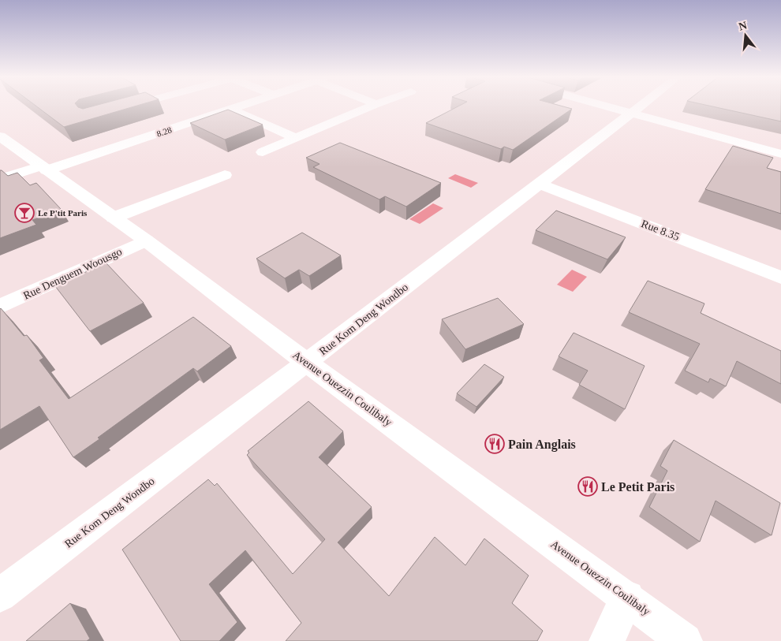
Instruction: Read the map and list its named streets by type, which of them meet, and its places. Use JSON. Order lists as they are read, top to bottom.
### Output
{
  "streets": {
    "street": [
      "8.28",
      "Rue 8.35",
      "Rue Denguem Woousgo",
      "Rue Kom Deng Wondbo",
      "Avenue Ouezzin Coulibaly"
    ]
  },
  "crossings": [
    ["8.28", "Avenue Ouezzin Coulibaly"],
    ["Rue 8.35", "Rue Kom Deng Wondbo"],
    ["Rue Denguem Woousgo", "Avenue Ouezzin Coulibaly"],
    ["Rue Kom Deng Wondbo", "Avenue Ouezzin Coulibaly"]
  ],
  "places": {
    "bar": ["Le P'tit Paris"],
    "restaurant": ["Pain Anglais", "Le Petit Paris"]
  },
  "north": "top"
}
